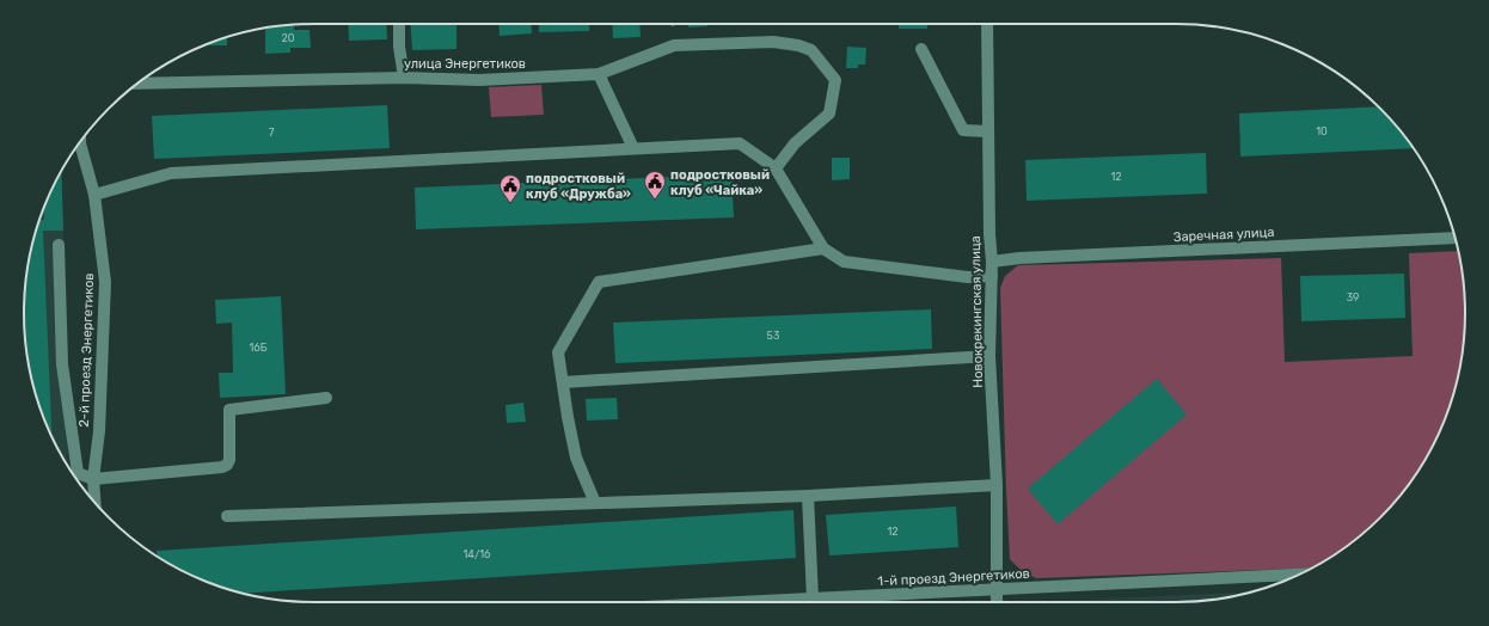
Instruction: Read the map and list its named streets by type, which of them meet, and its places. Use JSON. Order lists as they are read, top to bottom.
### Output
{
  "streets": {
    "street": [
      "улица Энергетиков",
      "Заречная улица",
      "Новокрекингская улица",
      "2-й проезд Энергетиков",
      "1-й проезд Энергетиков"
    ]
  },
  "crossings": [
    ["Заречная улица", "Новокрекингская улица"],
    ["Новокрекингская улица", "1-й проезд Энергетиков"]
  ],
  "places": {
    "public building": ["подростковый клуб «Чайка»", "подростковый клуб «Дружба»"]
  },
  "house_numbers": [
    "20",
    "10",
    "7",
    "12",
    "39",
    "53",
    "16Б",
    "12",
    "14/16"
  ]
}
